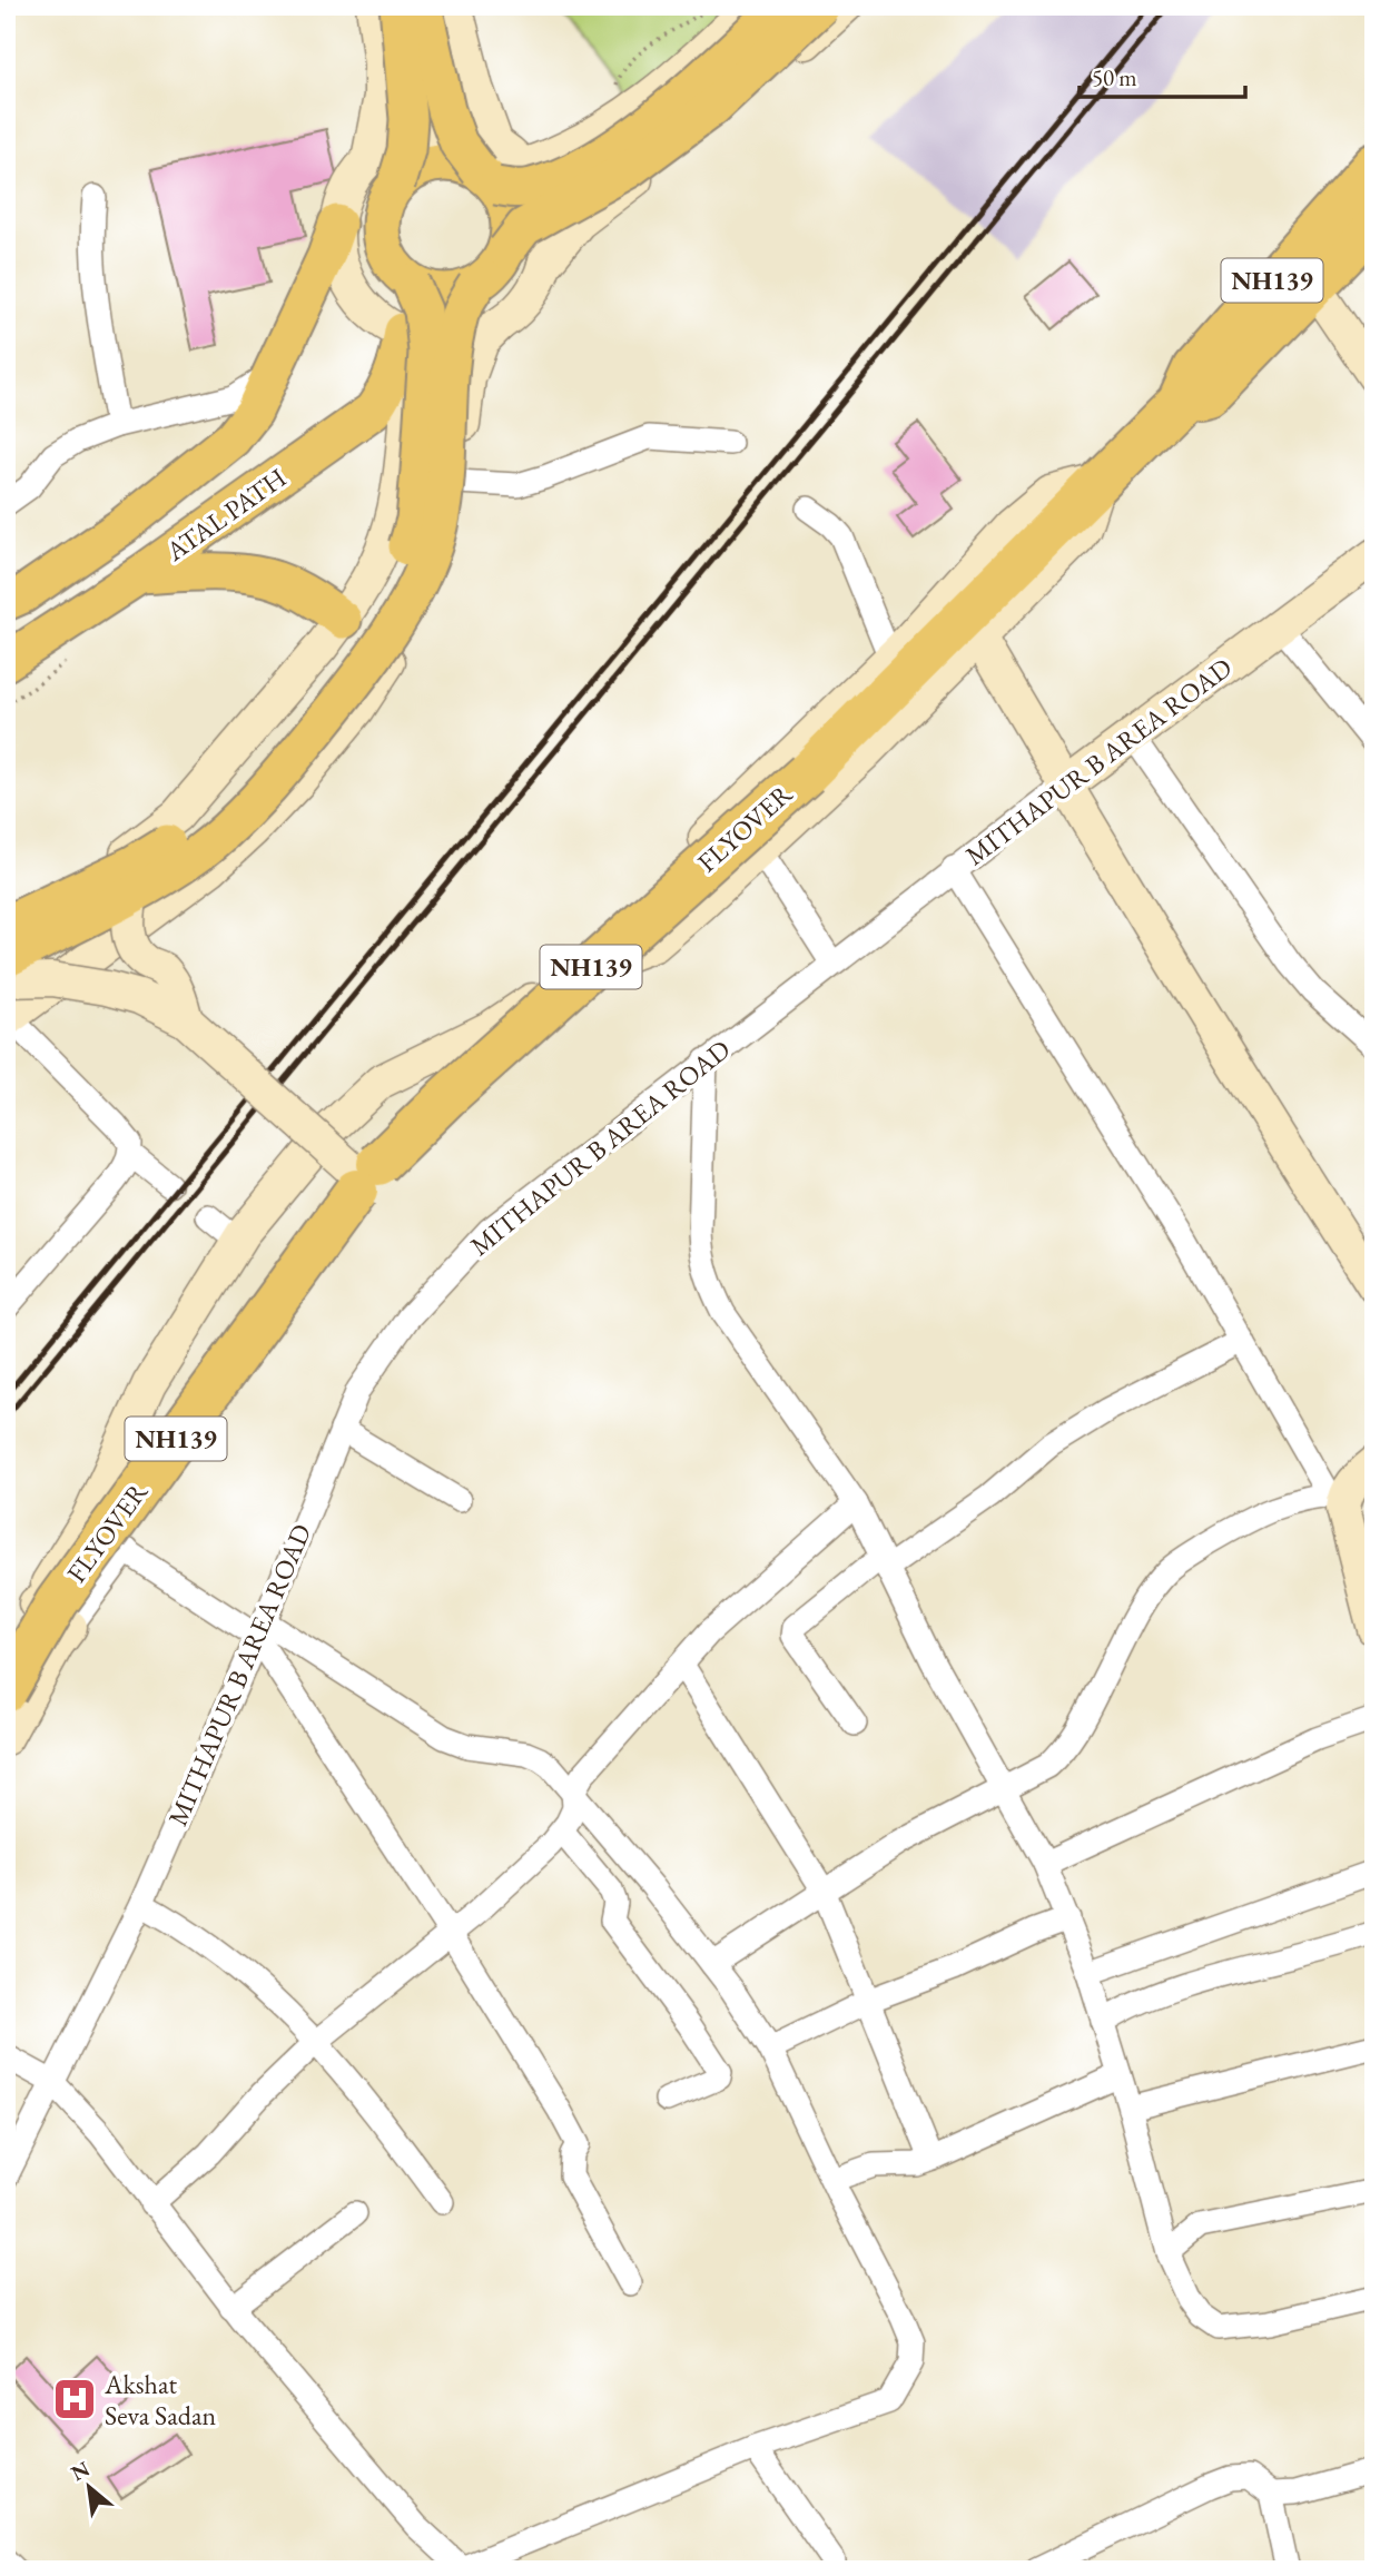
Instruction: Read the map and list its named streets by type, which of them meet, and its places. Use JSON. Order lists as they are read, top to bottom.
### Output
{
  "streets": {
    "highway": ["NH139", "FLYOVER"],
    "main road": ["ATAL PATH"],
    "street": ["MITHAPUR B AREA ROAD"]
  },
  "crossings": [
    ["NH139", "FLYOVER"]
  ],
  "places": {
    "hospital": ["Akshat Seva Sadan"]
  },
  "scale_bar": "50 m",
  "north": "top left"
}
